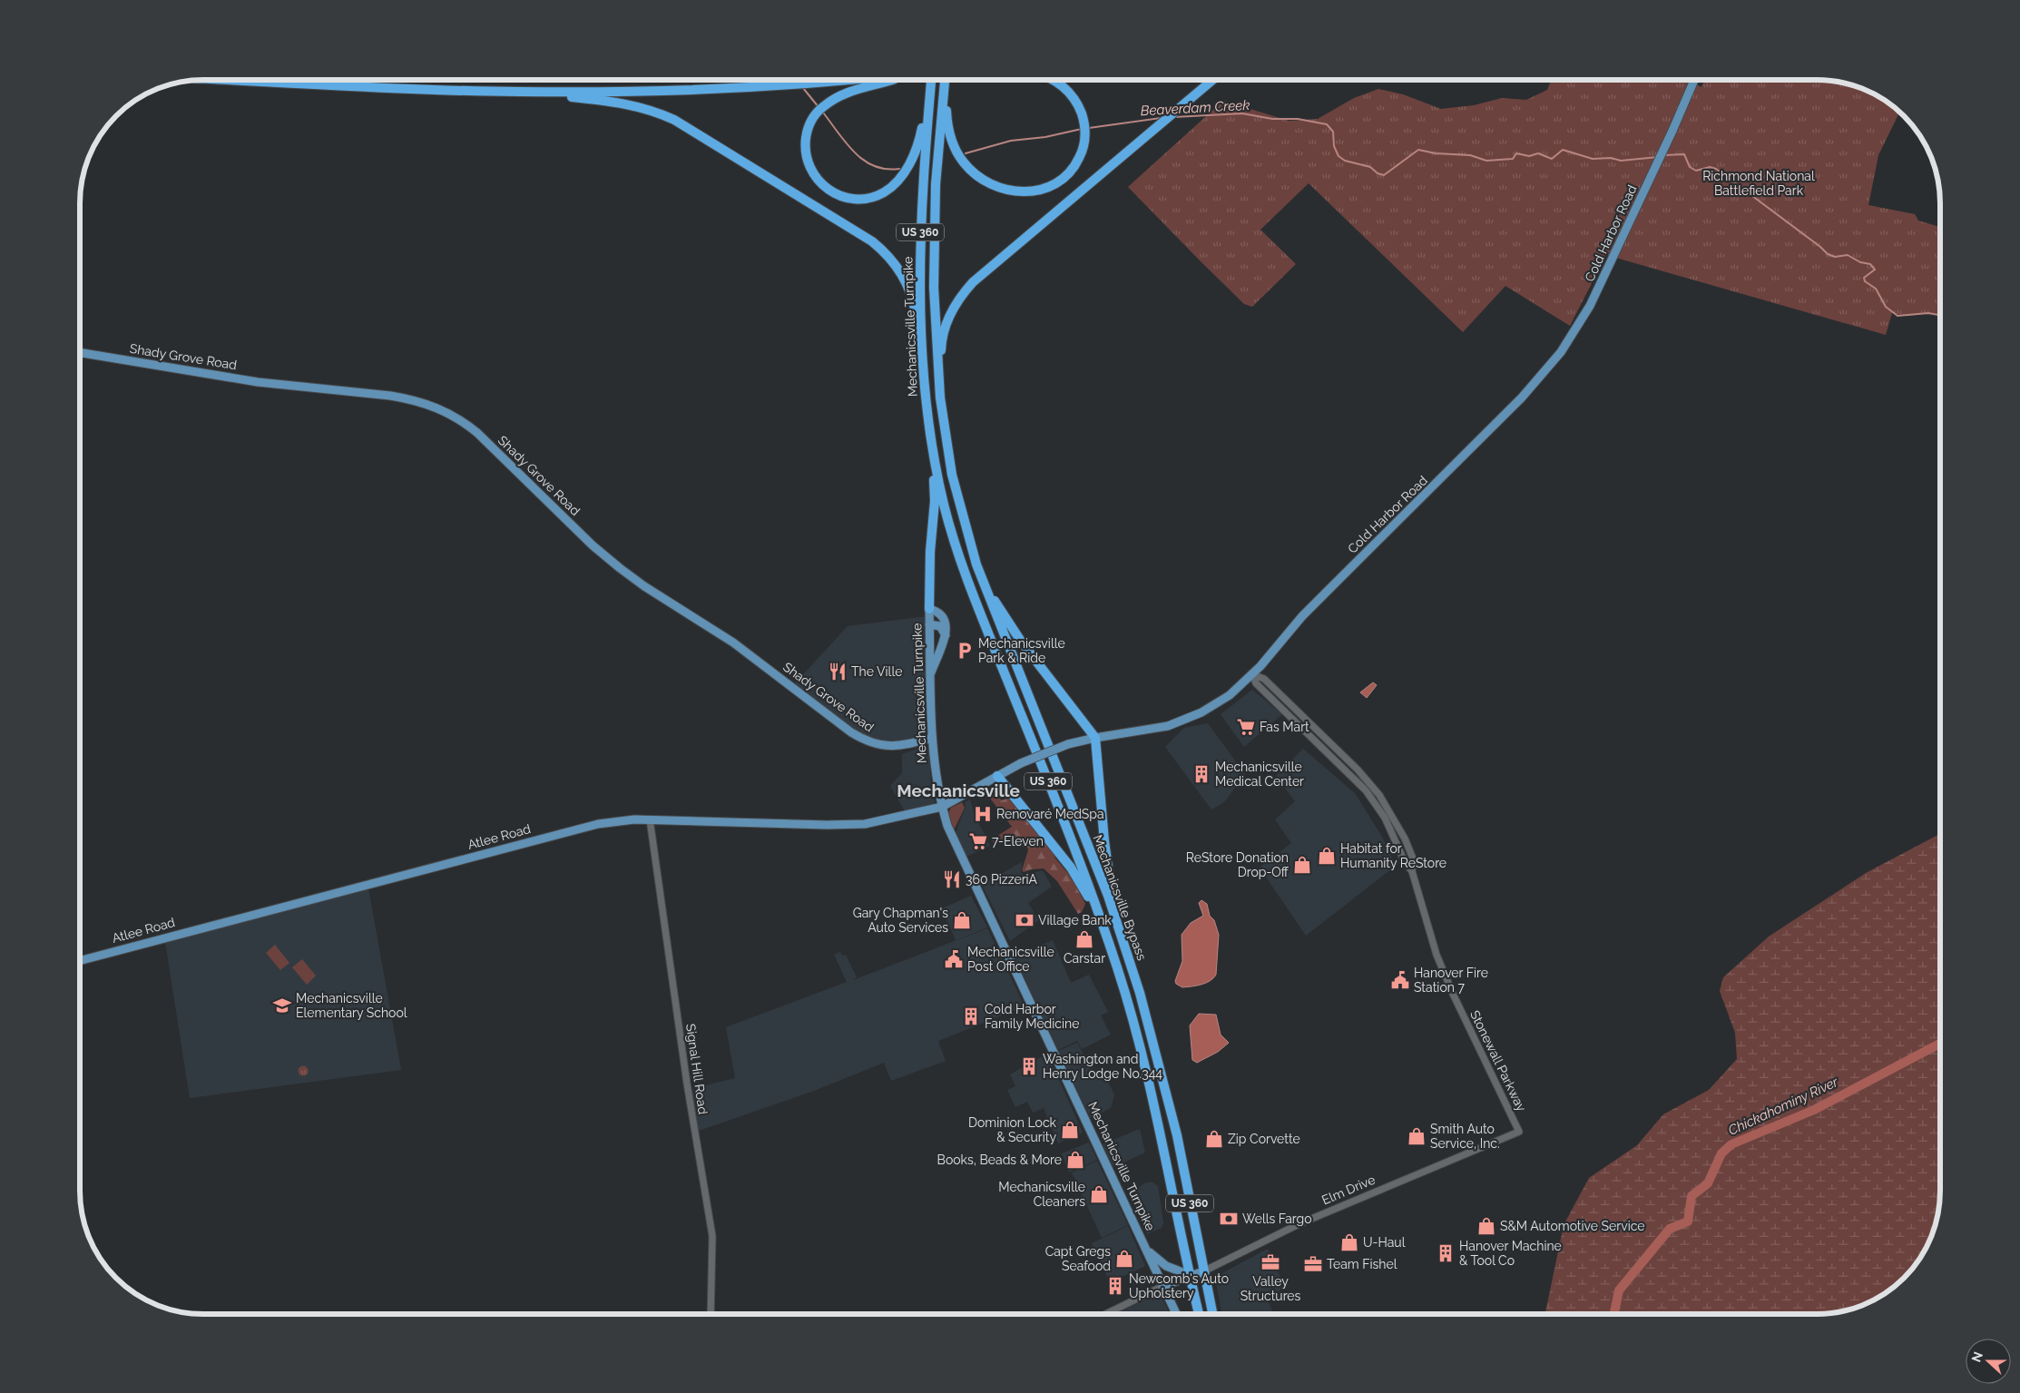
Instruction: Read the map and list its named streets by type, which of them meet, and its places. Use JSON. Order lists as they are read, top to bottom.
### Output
{
  "streets": {
    "highway": ["US 360", "Mechanicsville Turnpike", "Mechanicsville Bypass"],
    "main road": [
      "Cold Harbor Road",
      "Shady Grove Road",
      "Atlee Road",
      "Elm Drive"
    ],
    "street": ["Stonewall Parkway", "Signal Hill Road"]
  },
  "crossings": [
    ["Cold Harbor Road", "Mechanicsville Turnpike"],
    ["Cold Harbor Road", "Atlee Road"],
    ["Cold Harbor Road", "Stonewall Parkway"],
    ["Mechanicsville Turnpike", "Shady Grove Road"],
    ["Mechanicsville Turnpike", "Atlee Road"],
    ["Mechanicsville Turnpike", "Mechanicsville Bypass"],
    ["Mechanicsville Turnpike", "Elm Drive"],
    ["Atlee Road", "Signal Hill Road"],
    ["Mechanicsville Bypass", "Elm Drive"],
    ["Stonewall Parkway", "Elm Drive"]
  ],
  "districts": ["Mechanicsville"],
  "water": ["Beaverdam Creek", "Chickahominy River"],
  "parks": ["Richmond National Battlefield Park"],
  "places": {
    "parking": ["Mechanicsville Park & Ride"],
    "restaurant": ["The Ville", "360 PizzeriA"],
    "supermarket": ["Fas Mart", "7-Eleven"],
    "building": [
      "Mechanicsville Medical Center",
      "Cold Harbor Family Medicine",
      "Washington and Henry Lodge No.344",
      "Hanover Machine & Tool Co",
      "Newcomb's Auto Upholstery"
    ],
    "hospital": ["Renovaré MedSpa"],
    "shop": [
      "Habitat for Humanity ReStore",
      "ReStore Donation Drop-Off",
      "Gary Chapman's Auto Services",
      "Carstar",
      "Dominion Lock & Security",
      "Smith Auto Service, Inc.",
      "Zip Corvette",
      "Books, Beads & More",
      "Mechanicsville Cleaners",
      "S&M Automotive Service",
      "U-Haul",
      "Capt Gregs Seafood"
    ],
    "bank": ["Village Bank", "Wells Fargo"],
    "public building": ["Mechanicsville Post Office", "Hanover Fire Station 7"],
    "school or university": ["Mechanicsville Elementary School"],
    "office": ["Valley Structures", "Team Fishel"]
  },
  "north": "left"
}
